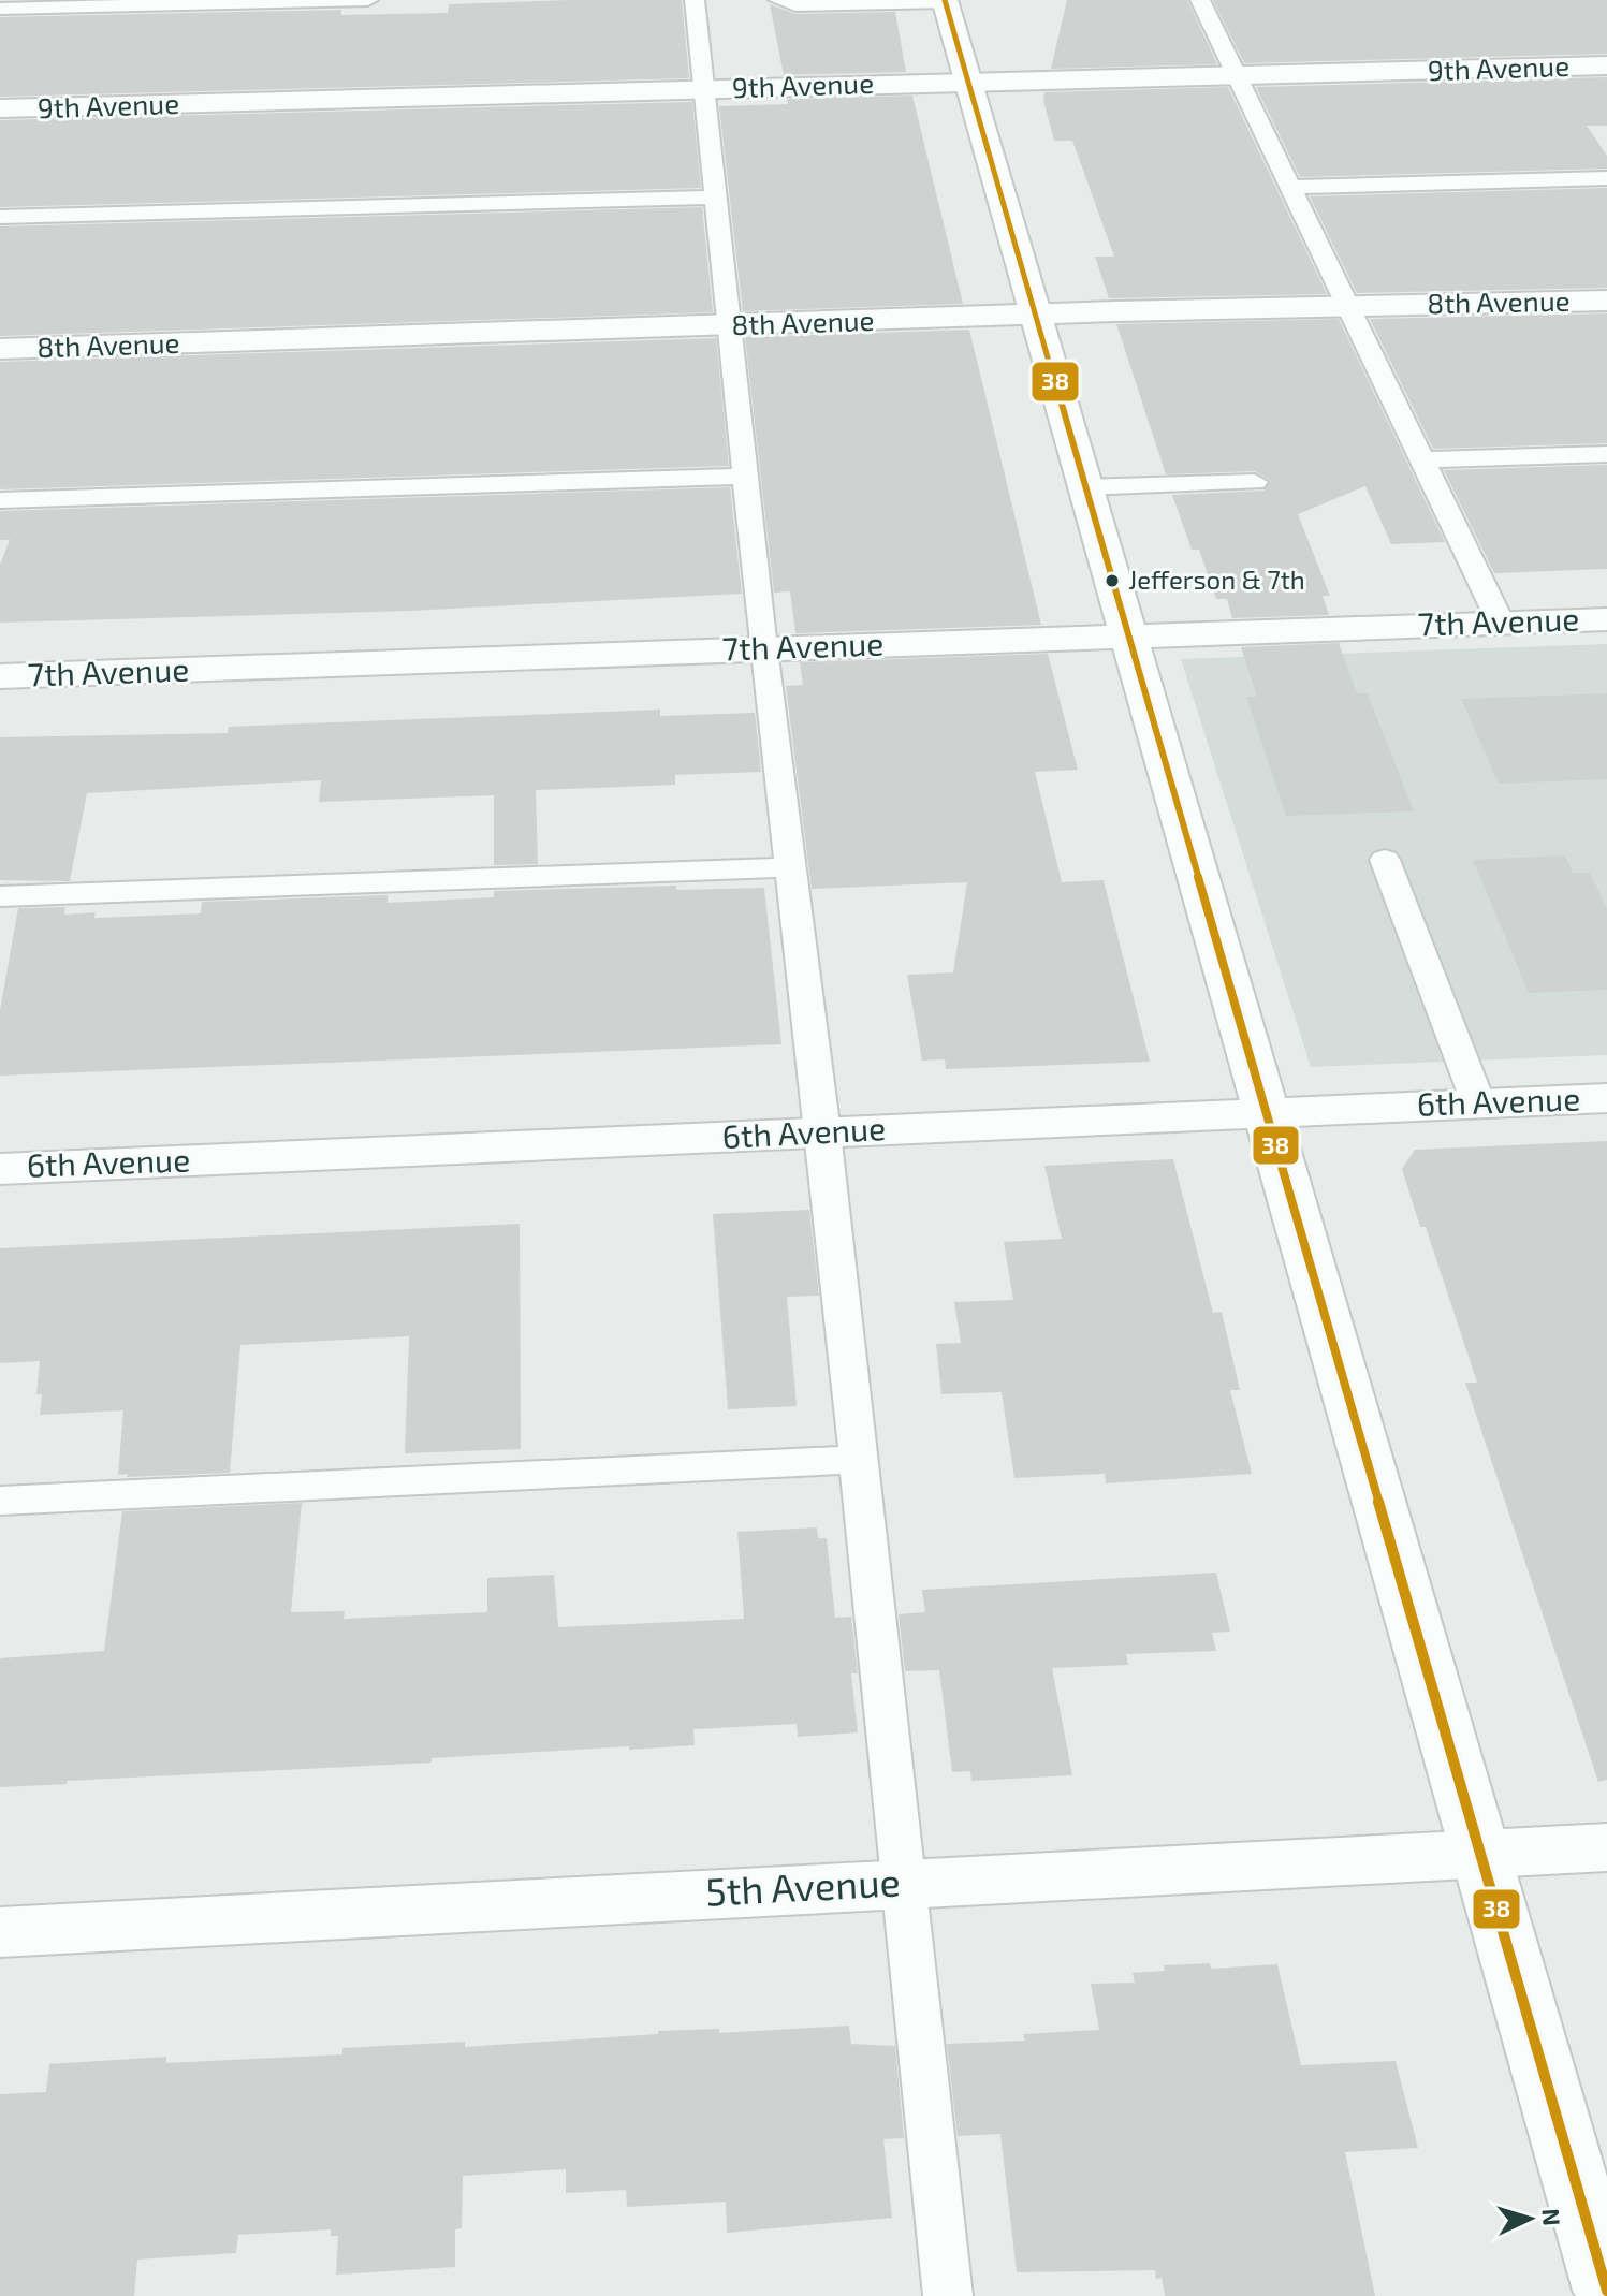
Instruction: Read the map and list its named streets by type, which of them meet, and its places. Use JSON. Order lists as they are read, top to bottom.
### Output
{
  "streets": {
    "street": [
      "9th Avenue",
      "8th Avenue",
      "7th Avenue",
      "6th Avenue",
      "5th Avenue"
    ]
  },
  "places": ["Jefferson & 7th"],
  "lines": ["transit line 38"],
  "north": "right"
}
